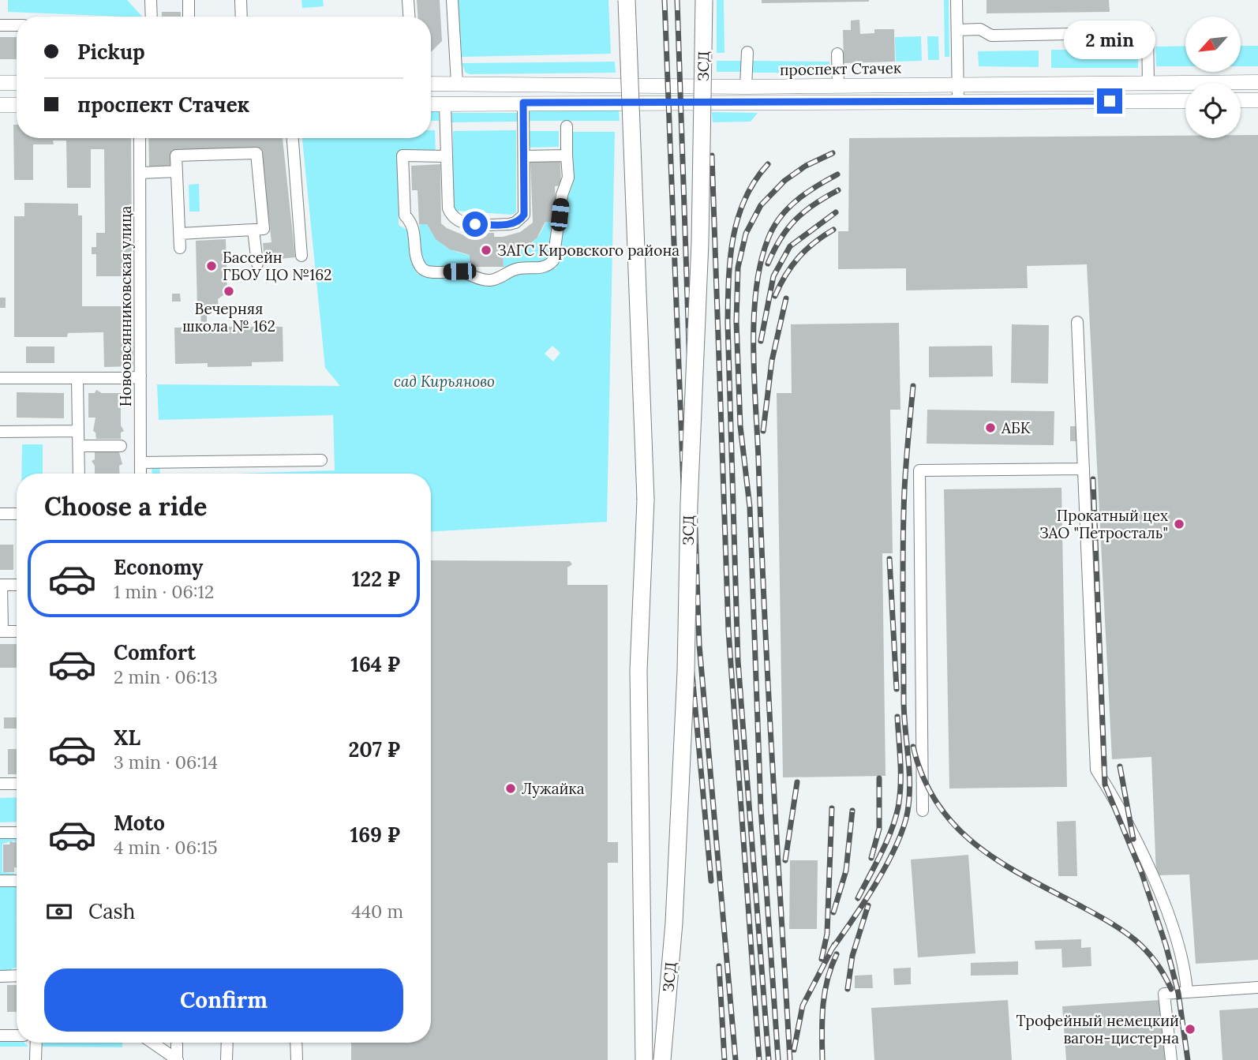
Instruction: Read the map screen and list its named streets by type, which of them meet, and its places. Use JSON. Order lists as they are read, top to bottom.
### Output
{
  "streets": {
    "highway": ["ЗСД"],
    "main road": ["проспект Стачек"],
    "street": ["Новоовсянниковская улица"]
  },
  "parks": ["сад Кирьяново"],
  "places": [
    "ЗАГС Кировского района",
    "Бассейн ГБОУ ЦО №162",
    "Вечерняя школа № 162",
    "АБК",
    "Прокатный цех ЗАО \"Петросталь\"",
    "Лужайка",
    "Трофейный немецкий вагон-цистерна"
  ],
  "north": "bottom left",
  "page": {
    "banner": ["Pickup", "проспект Стачек"],
    "bubble": "2 min",
    "heading": "Choose a ride",
    "list": [
      {
        "name": "Economy",
        "note": "1 min · 06:12",
        "value": "122 ₽"
      },
      {
        "name": "Comfort",
        "note": "2 min · 06:13",
        "value": "164 ₽"
      },
      {
        "name": "XL",
        "note": "3 min · 06:14",
        "value": "207 ₽"
      },
      {
        "name": "Moto",
        "note": "4 min · 06:15",
        "value": "169 ₽"
      }
    ],
    "pay": ["Cash", "440 m"],
    "buttons": "Confirm"
  }
}
